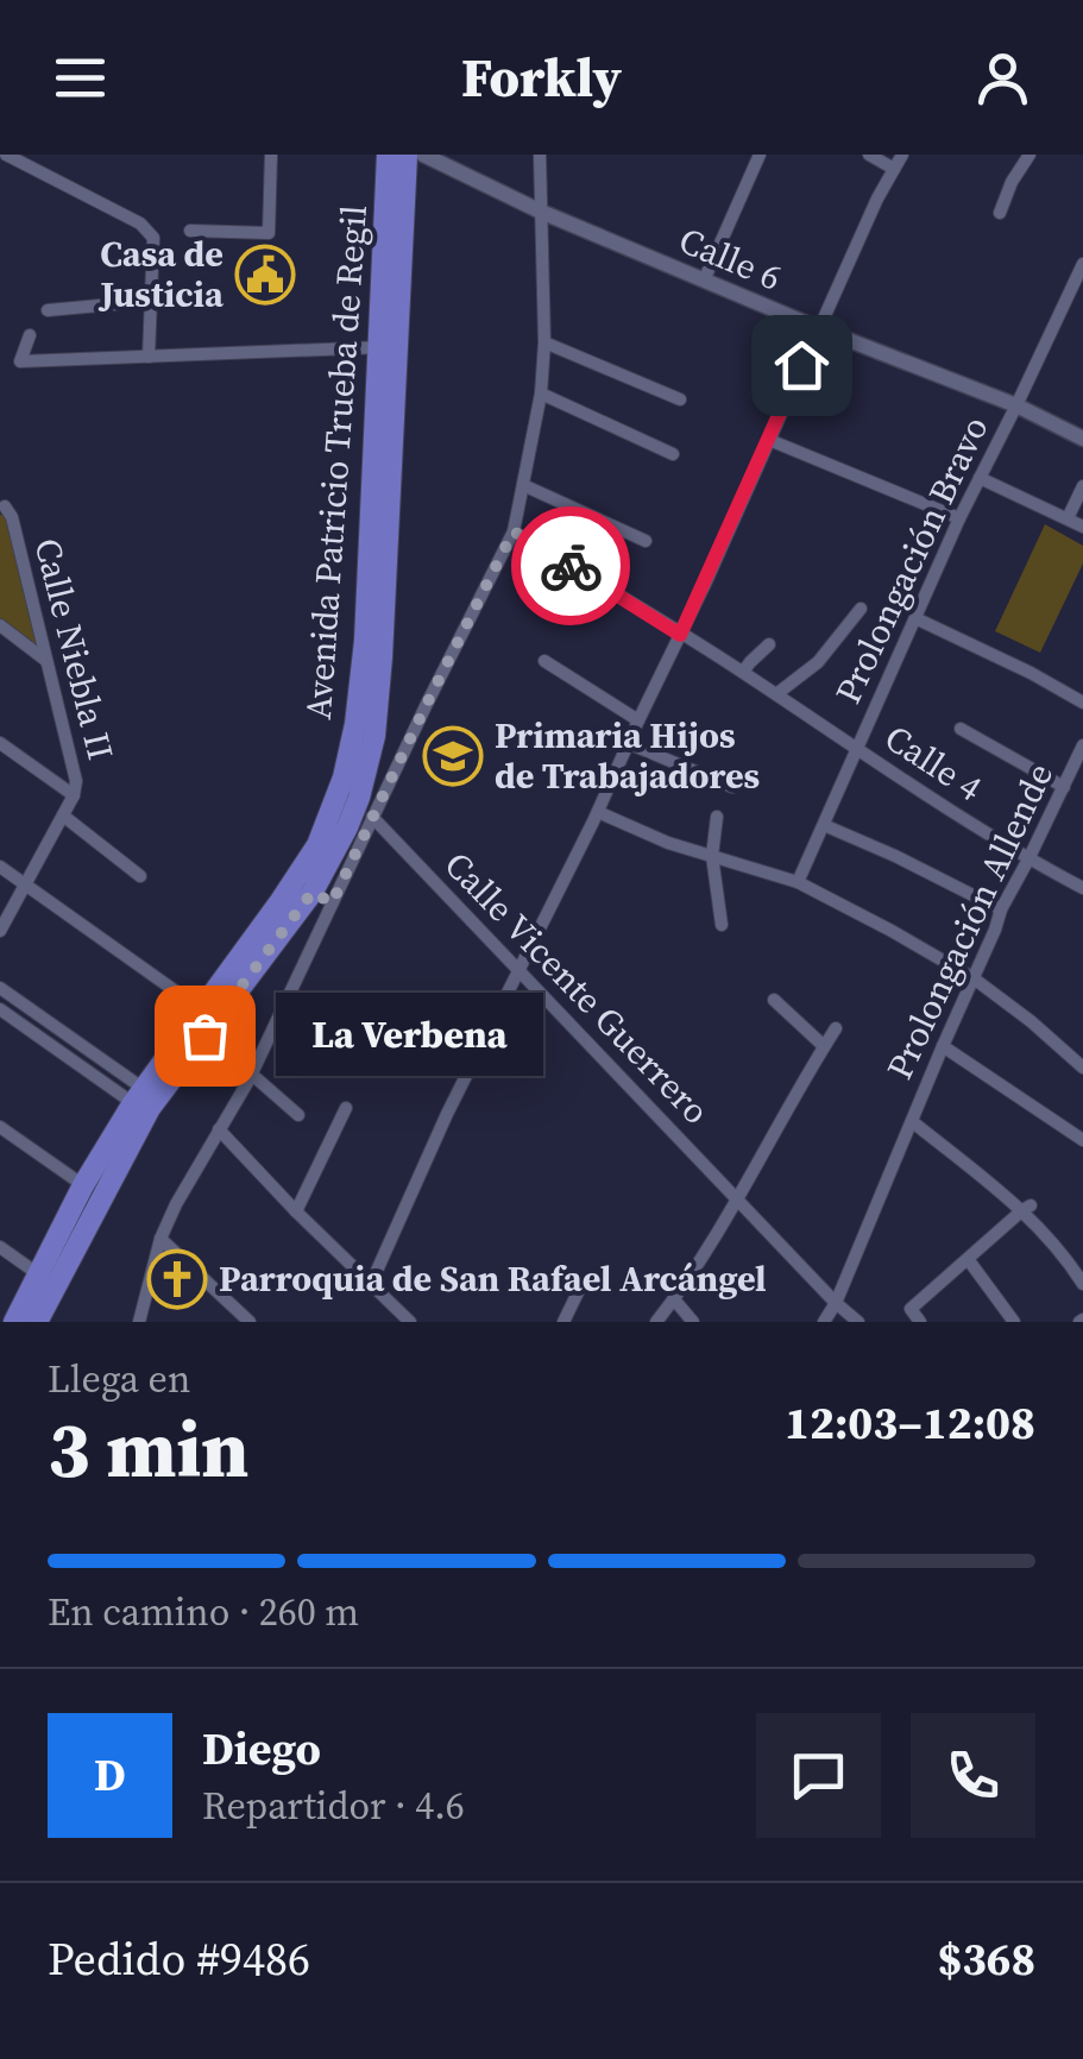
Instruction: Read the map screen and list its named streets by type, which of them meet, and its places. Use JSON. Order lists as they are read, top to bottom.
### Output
{
  "streets": {
    "main road": ["Avenida Patricio Trueba de Regil"],
    "street": [
      "Calle 6",
      "Prolongación Bravo",
      "Calle Niebla II",
      "Calle 4",
      "Prolongación Allende",
      "Calle Vicente Guerrero"
    ]
  },
  "crossings": [
    ["Calle 6", "Prolongación Bravo"],
    ["Prolongación Bravo", "Calle 4"],
    ["Calle 4", "Prolongación Allende"],
    ["Prolongación Allende", "Calle Vicente Guerrero"]
  ],
  "places": {
    "public building": ["Casa de Justicia"],
    "school or university": ["Primaria Hijos de Trabajadores"],
    "other": ["La Verbena"],
    "church": ["Parroquia de San Rafael Arcángel"]
  },
  "page": {
    "header": "Forkly",
    "bubble": "La Verbena",
    "heading": ["3 min", "Llega en", "12:03–12:08"],
    "panel": [
      "Diego",
      "Repartidor · 4.6",
      "Pedido #9486",
      "$368"
    ],
    "bar": "En camino · 260 m",
    "round": "D"
  }
}
